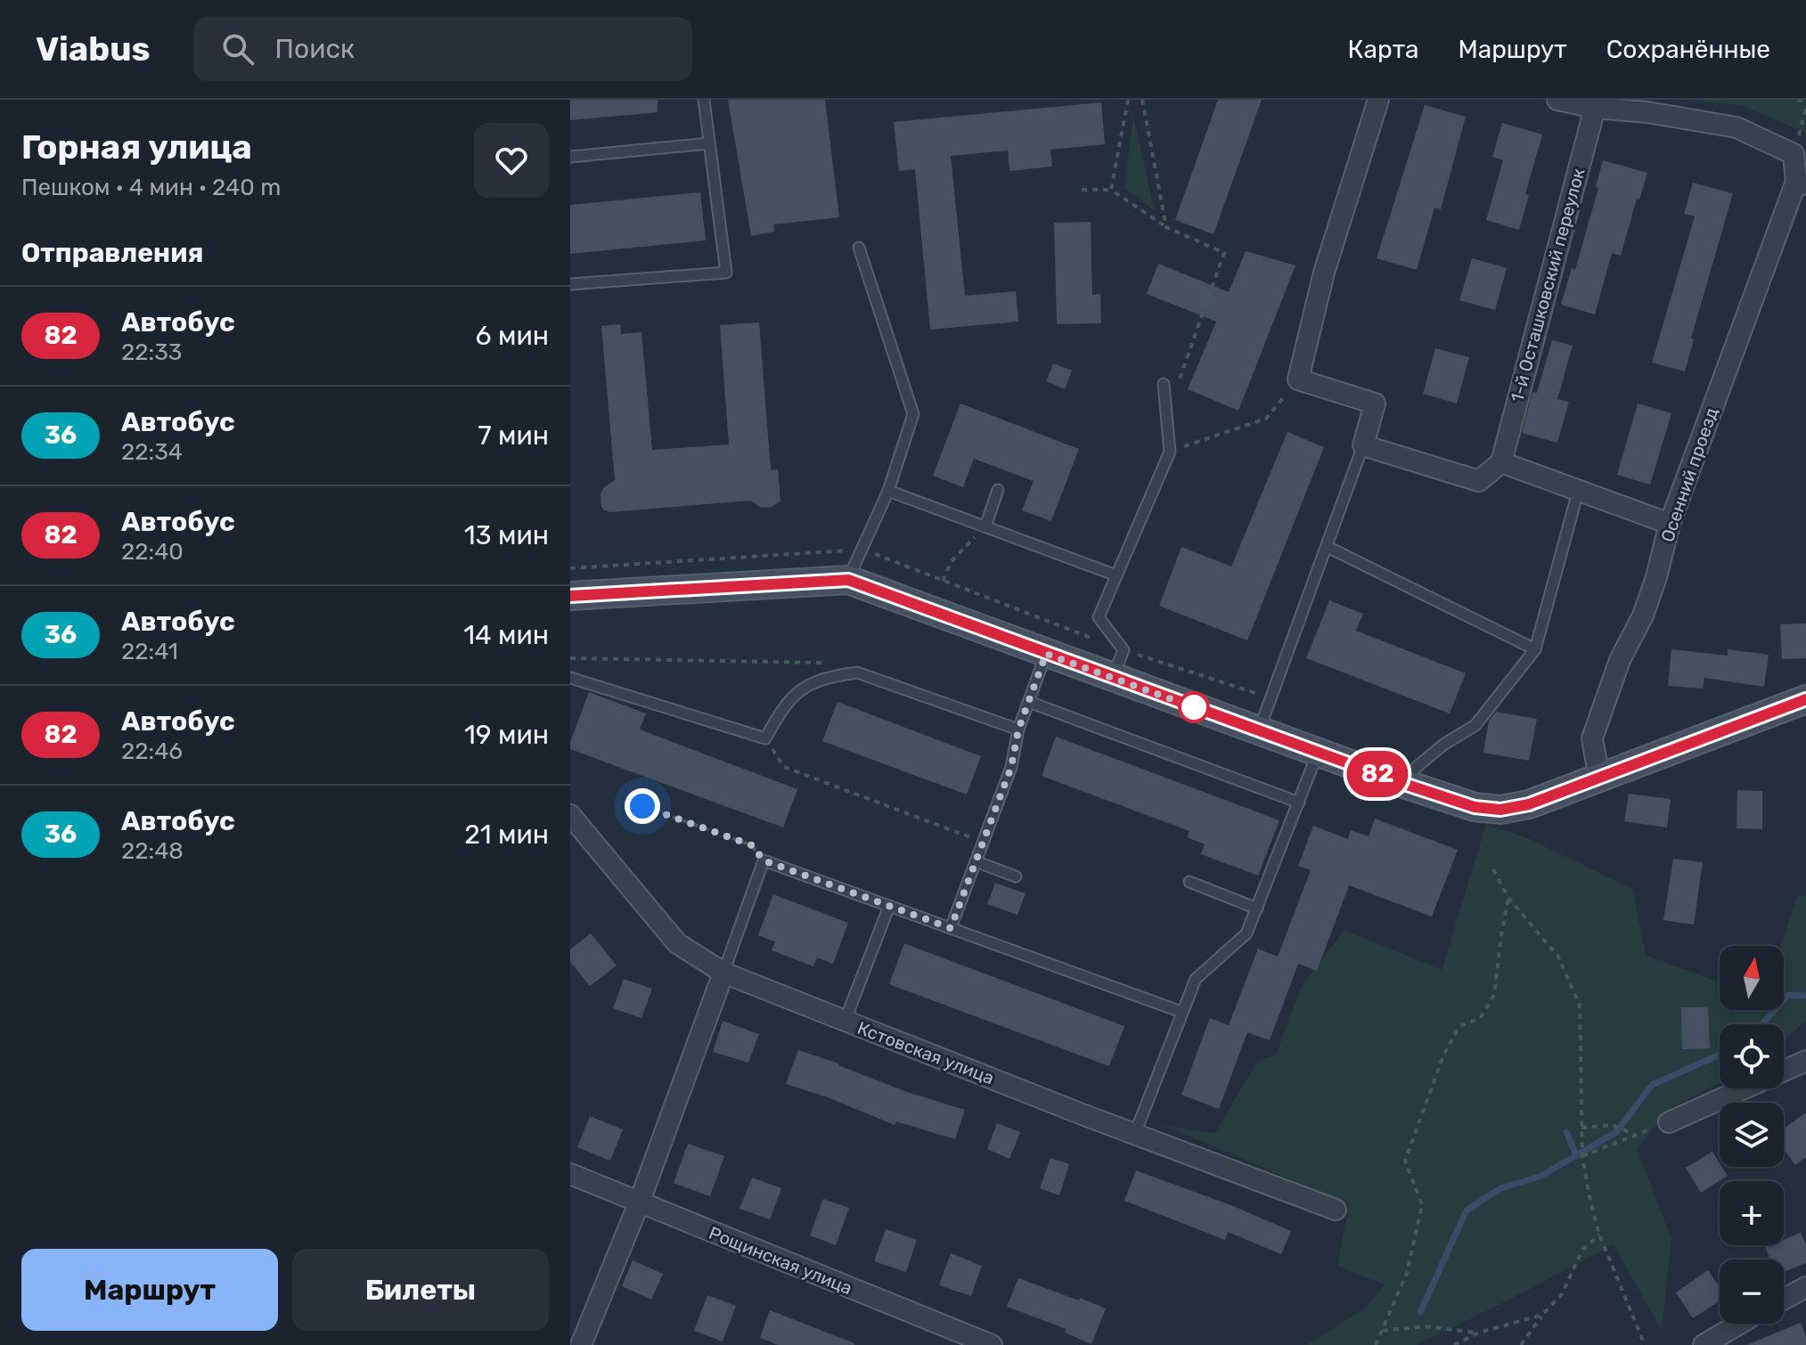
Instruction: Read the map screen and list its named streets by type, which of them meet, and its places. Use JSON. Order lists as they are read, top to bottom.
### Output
{
  "streets": {
    "street": [
      "1-й Осташковский переулок",
      "Осенний проезд",
      "Кстовская улица",
      "Рощинская улица"
    ]
  },
  "lines": ["bus line 82"],
  "north": "top",
  "page": {
    "header": "Viabus",
    "search": "Поиск",
    "nav": ["Карта", "Маршрут", "Сохранённые"],
    "heading": [
      ["Горная улица", "Пешком · 4 мин · 240 m"],
      "Отправления"
    ],
    "on_map": "82",
    "list": [
      {
        "mark": "82",
        "name": "Автобус",
        "note": "22:33",
        "value": "6 мин"
      },
      {
        "mark": "36",
        "name": "Автобус",
        "note": "22:34",
        "value": "7 мин"
      },
      {
        "mark": "82",
        "name": "Автобус",
        "note": "22:40",
        "value": "13 мин"
      },
      {
        "mark": "36",
        "name": "Автобус",
        "note": "22:41",
        "value": "14 мин"
      },
      {
        "mark": "82",
        "name": "Автобус",
        "note": "22:46",
        "value": "19 мин"
      },
      {
        "mark": "36",
        "name": "Автобус",
        "note": "22:48",
        "value": "21 мин"
      }
    ],
    "map_buttons": ["+", "−"],
    "buttons": ["Маршрут", "Билеты"]
  }
}
